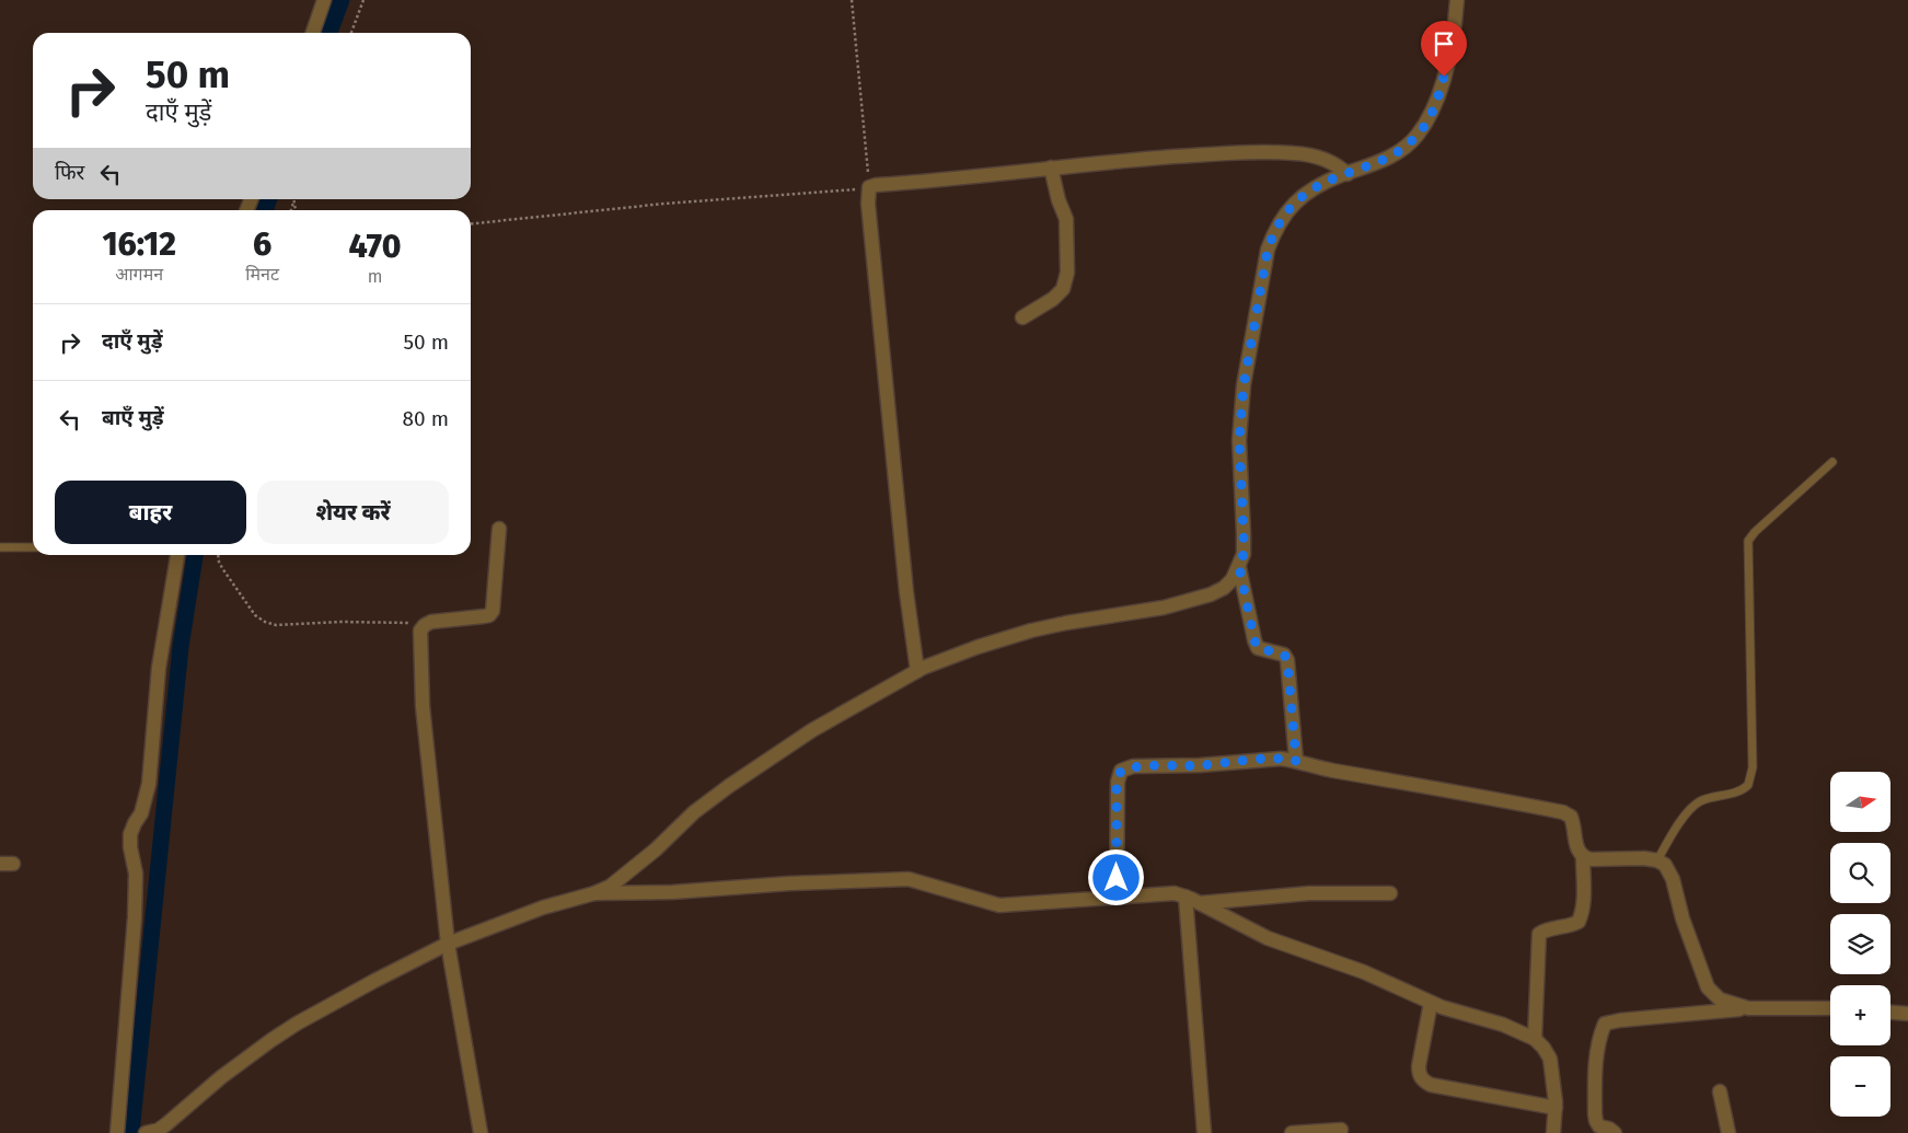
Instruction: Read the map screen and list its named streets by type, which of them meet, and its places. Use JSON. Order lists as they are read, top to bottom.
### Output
{
  "north": "right",
  "page": {
    "turn": ["50 m", "दाएँ मुड़ें"],
    "then": "फिर",
    "eta": [
      "16:12",
      "आगमन",
      "6",
      "मिनट",
      "470",
      "m"
    ],
    "list": [
      {
        "name": "दाएँ मुड़ें",
        "value": "50 m"
      },
      {
        "name": "बाएँ मुड़ें",
        "value": "80 m"
      }
    ],
    "buttons": ["बाहर", "शेयर करें"],
    "map_buttons": ["+", "−"]
  }
}
